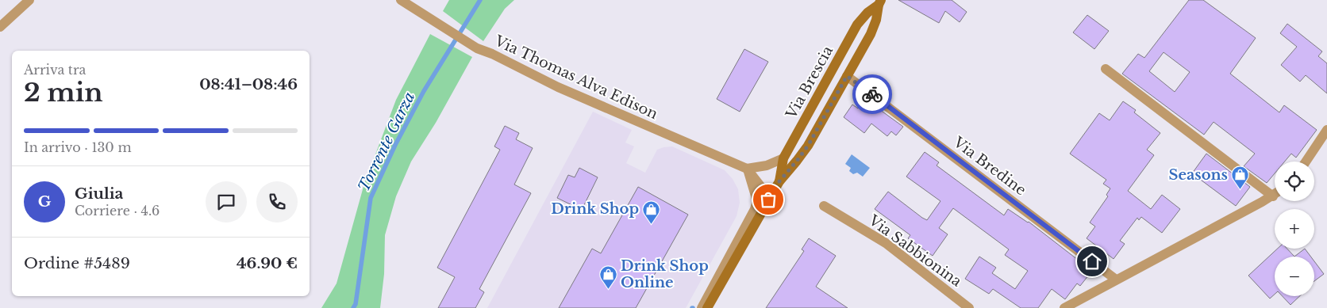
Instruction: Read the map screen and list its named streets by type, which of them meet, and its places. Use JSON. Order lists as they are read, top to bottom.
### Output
{
  "streets": {
    "main road": ["Via Brescia"],
    "street": ["Via Thomas Alva Edison", "Via Bredine", "Via Sabbionina"]
  },
  "crossings": [
    ["Via Thomas Alva Edison", "Via Brescia"],
    ["Via Brescia", "Via Bredine"]
  ],
  "water": ["Torrente Garza"],
  "places": {
    "shop": ["Seasons", "Drink Shop", "Drink Shop Online"]
  },
  "page": {
    "heading": ["2 min", "Arriva tra", "08:41–08:46"],
    "panel": [
      "Giulia",
      "Corriere · 4.6",
      "Ordine #5489",
      "46.90 €"
    ],
    "bar": "In arrivo · 130 m",
    "map_buttons": ["+", "−"],
    "round": "G"
  }
}
